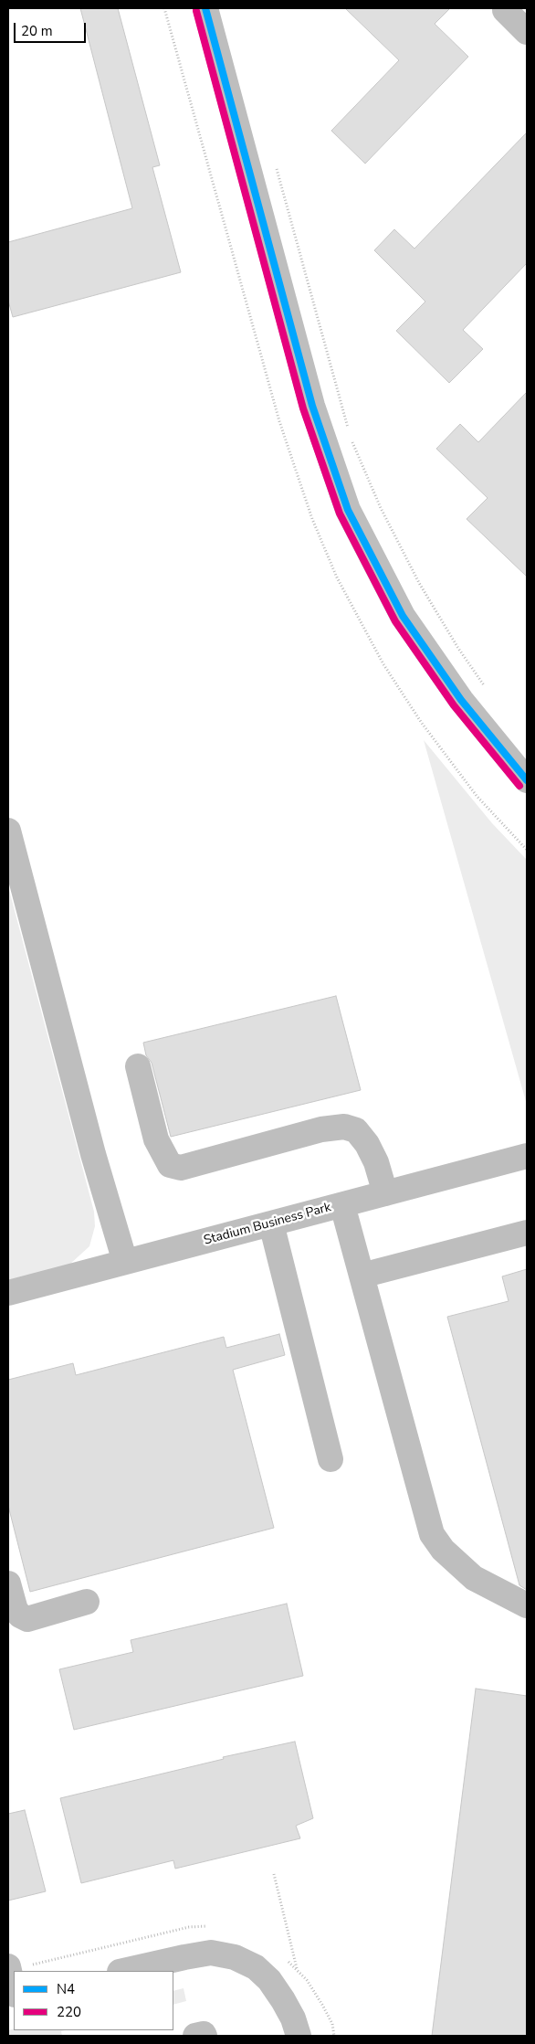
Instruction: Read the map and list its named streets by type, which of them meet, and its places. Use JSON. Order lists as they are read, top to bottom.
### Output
{
  "streets": {
    "street": ["Stadium Business Park"]
  },
  "lines": ["transit line N4", "transit line 220"],
  "legend": ["N4", "220"],
  "scale_bar": "20 m"
}
